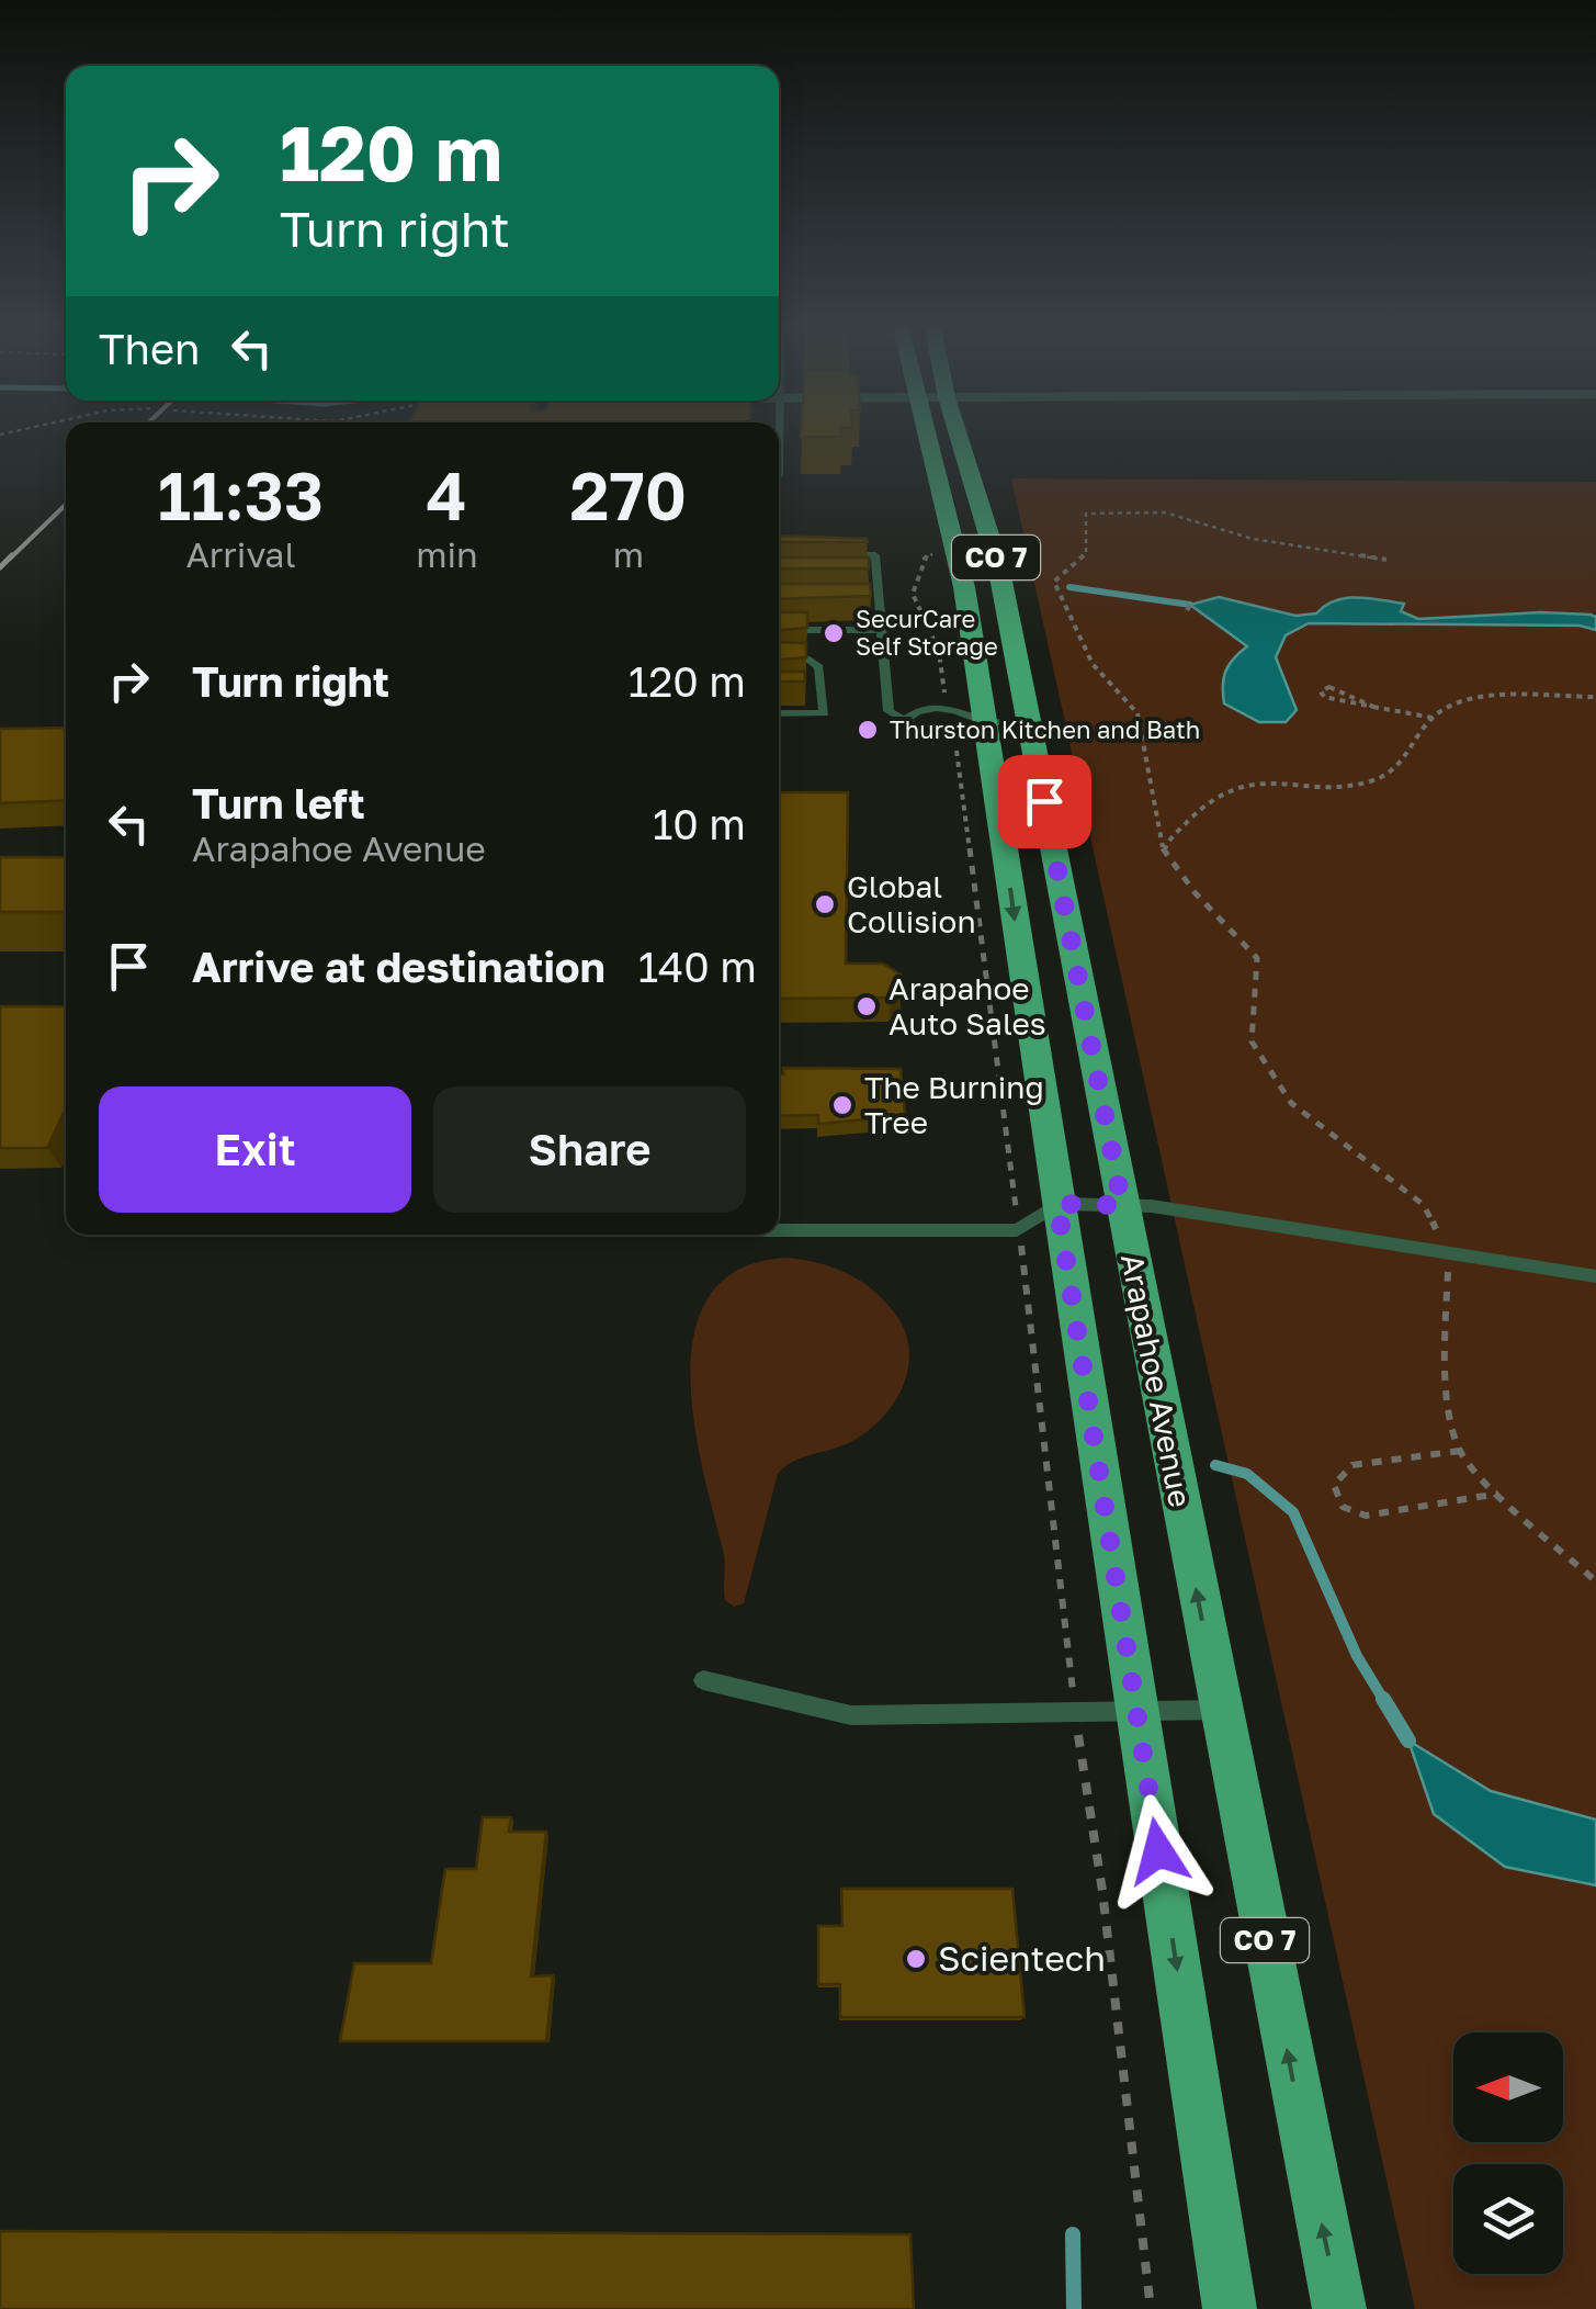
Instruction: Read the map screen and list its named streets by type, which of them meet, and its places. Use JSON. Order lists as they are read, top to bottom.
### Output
{
  "streets": {
    "main road": ["CO 7", "Arapahoe Avenue"]
  },
  "places": [
    "SecurCare Self Storage",
    "Thurston Kitchen and Bath",
    "Global Collision",
    "Arapahoe Auto Sales",
    "The Burning Tree",
    "Scientech"
  ],
  "north": "left",
  "page": {
    "turn": ["120 m", "Turn right"],
    "then": "Then",
    "eta": [
      "11:33",
      "Arrival",
      "4",
      "min",
      "270",
      "m"
    ],
    "list": [
      {
        "name": "Turn right",
        "value": "120 m"
      },
      {
        "name": "Turn left",
        "note": "Arapahoe Avenue",
        "value": "10 m"
      },
      {
        "name": "Arrive at destination",
        "value": "140 m"
      }
    ],
    "buttons": ["Exit", "Share"]
  }
}
